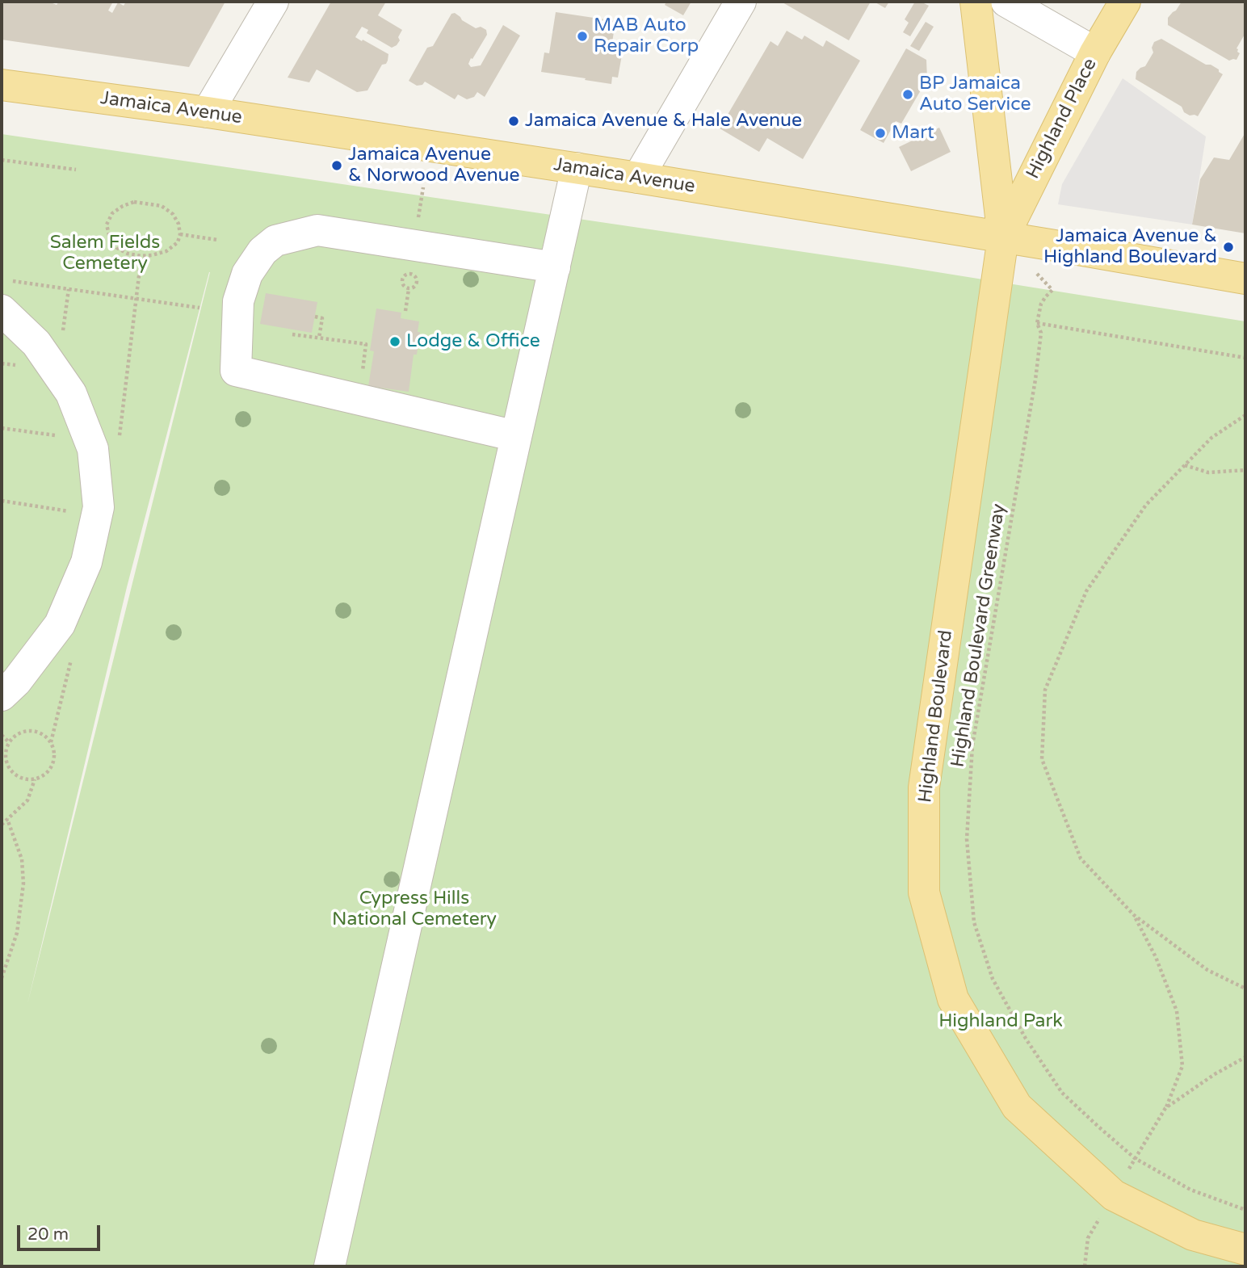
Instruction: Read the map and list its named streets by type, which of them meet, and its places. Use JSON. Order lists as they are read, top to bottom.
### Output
{
  "streets": {
    "main road": ["Jamaica Avenue", "Highland Place", "Highland Boulevard"],
    "path": ["Highland Boulevard Greenway"]
  },
  "crossings": [
    ["Jamaica Avenue", "Highland Place"],
    ["Jamaica Avenue", "Highland Boulevard"],
    ["Highland Place", "Highland Boulevard"]
  ],
  "parks": ["Salem Fields Cemetery", "Cypress Hills National Cemetery", "Highland Park"],
  "places": [
    "MAB Auto Repair Corp",
    "BP Jamaica Auto Service",
    "Jamaica Avenue & Hale Avenue",
    "Mart",
    "Jamaica Avenue & Norwood Avenue",
    "Jamaica Avenue & Highland Boulevard",
    "Lodge & Office"
  ],
  "scale_bar": "20 m"
}
